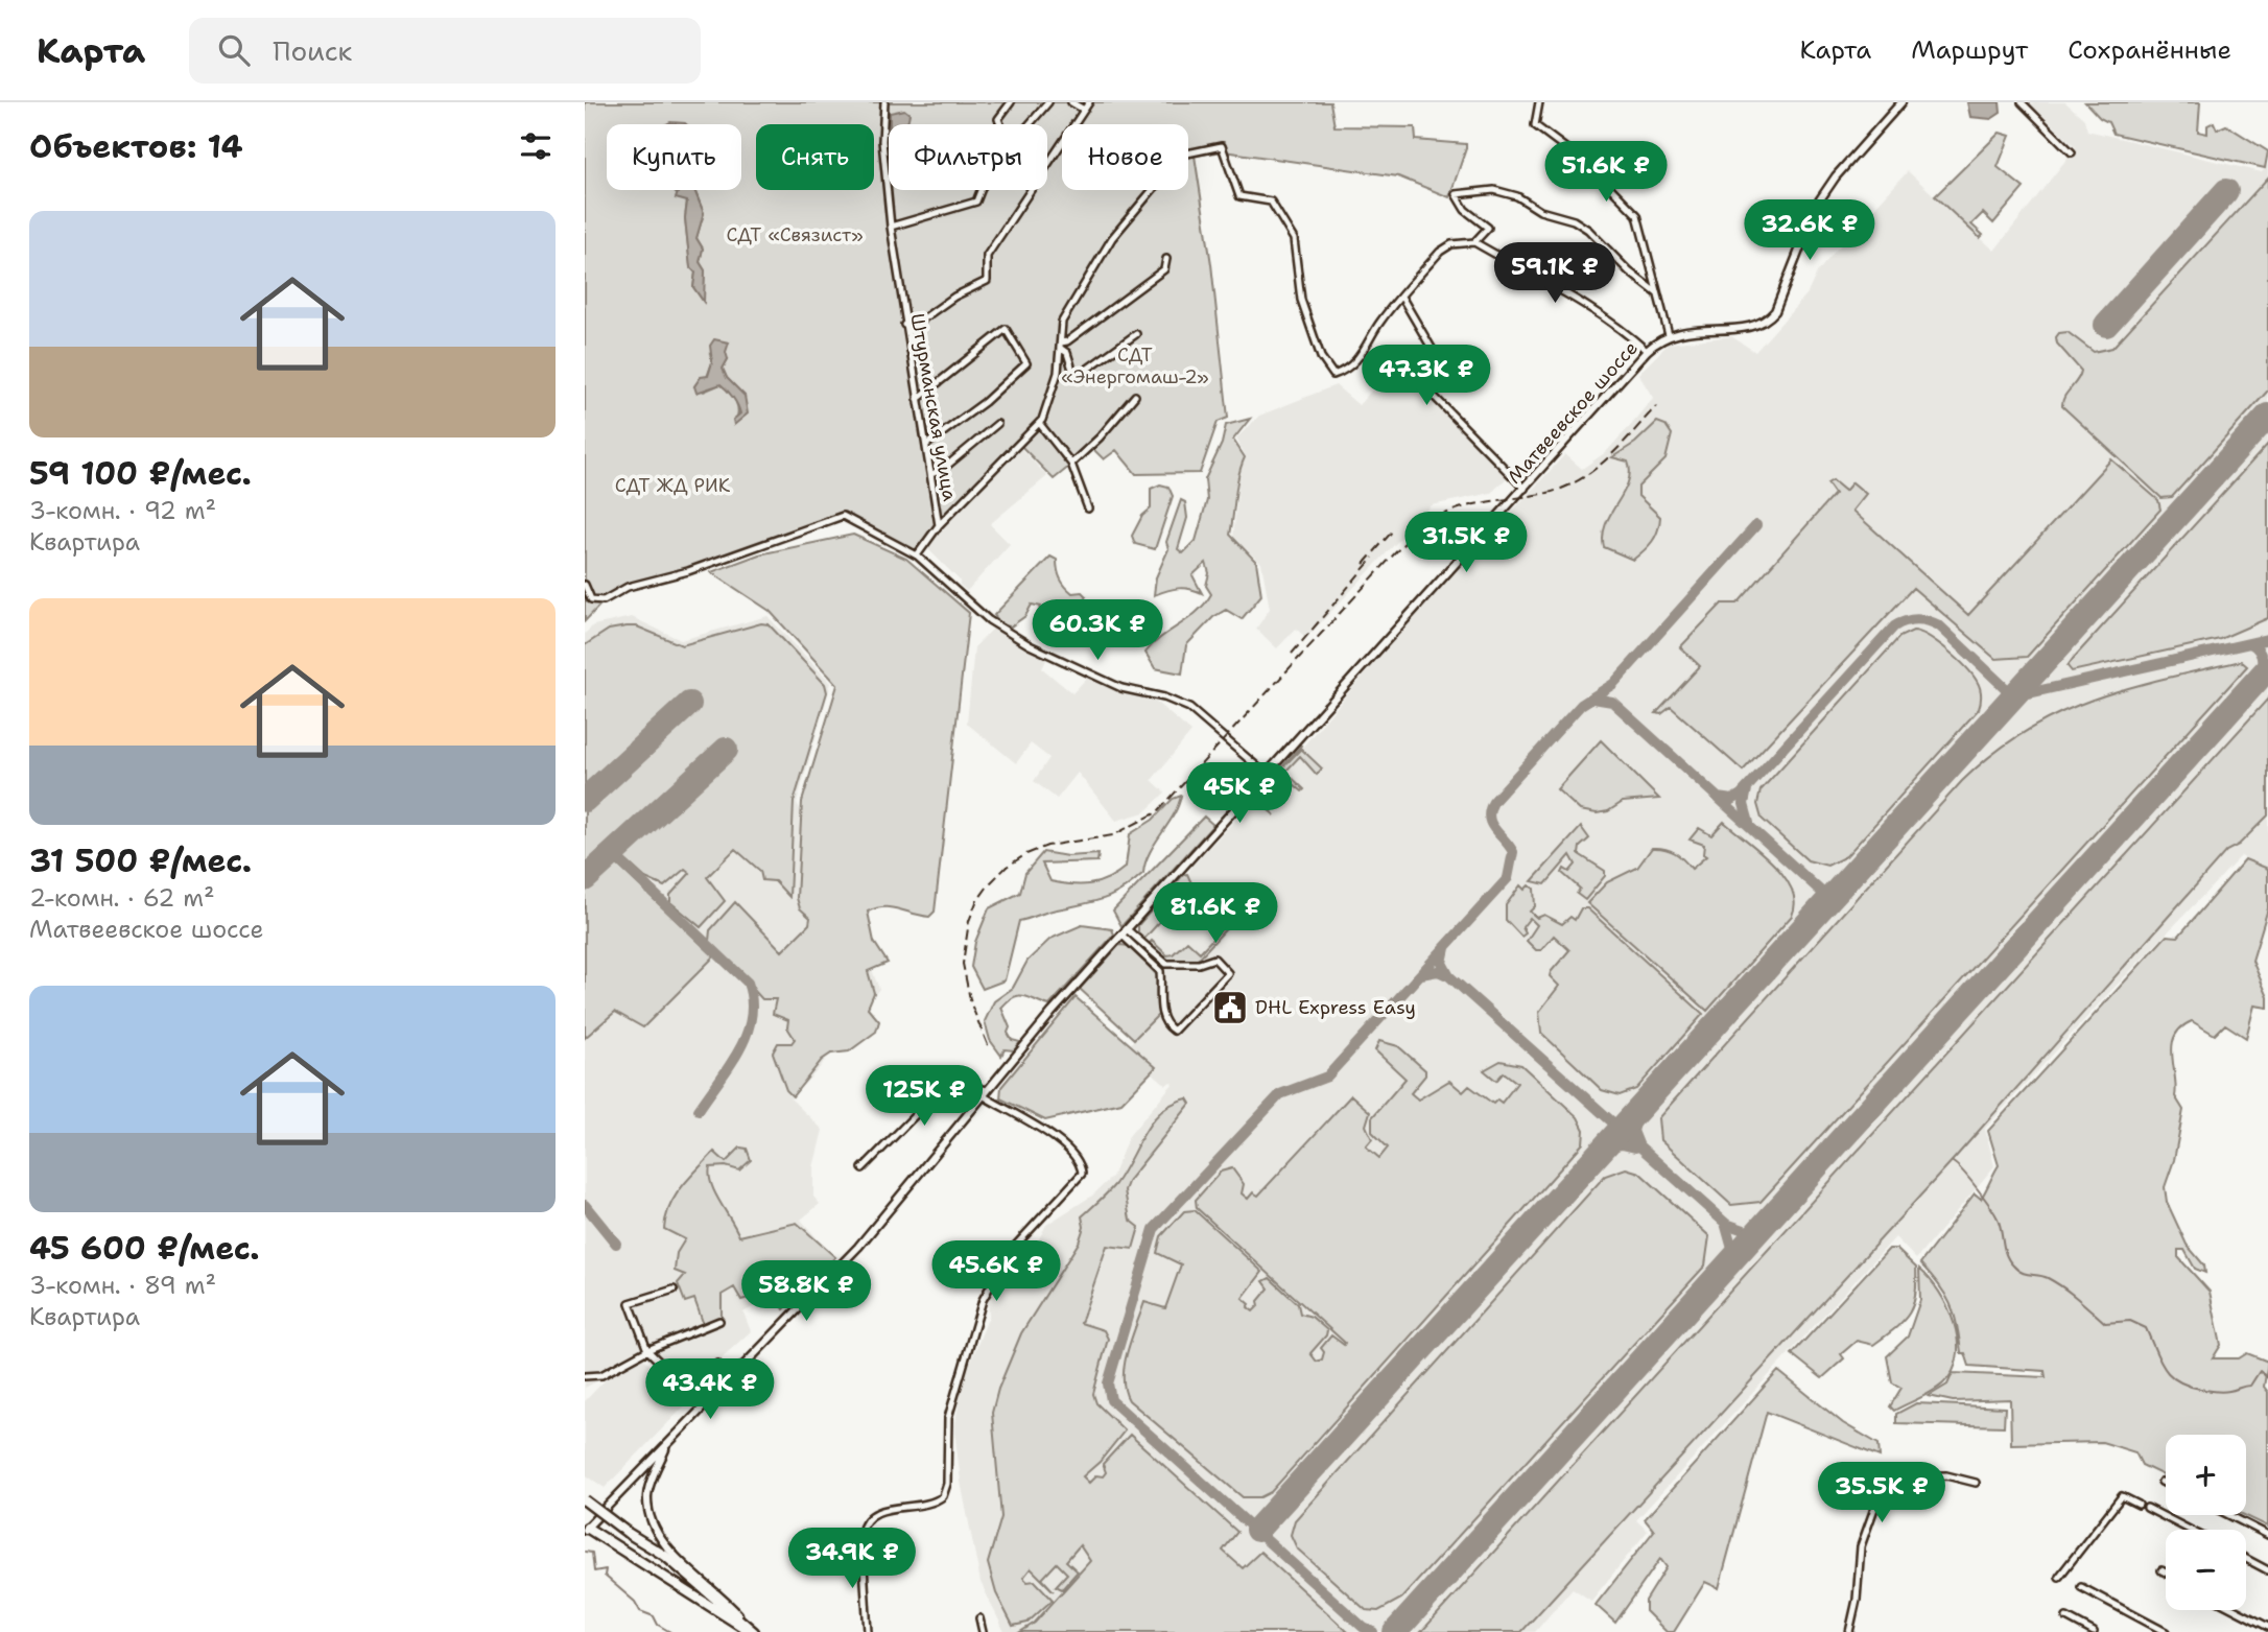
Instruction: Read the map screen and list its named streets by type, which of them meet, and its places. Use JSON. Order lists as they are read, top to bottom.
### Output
{
  "streets": {
    "main road": ["Матвеевское шоссе"],
    "street": ["Штурманская улица"]
  },
  "parks": ["СДТ «Связист»", "СДТ «Энергомаш-2»", "СДТ ЖД РИК"],
  "places": {
    "public building": ["DHL Express Easy"]
  },
  "page": {
    "header": "Карта",
    "search": "Поиск",
    "nav": ["Карта", "Маршрут", "Сохранённые"],
    "heading": "Объектов: 14",
    "chip": [
      "Купить",
      "Снять",
      "Фильтры",
      "Новое"
    ],
    "price": [
      "51.6K ₽",
      "32.6K ₽",
      "59.1K ₽",
      "47.3K ₽",
      "31.5K ₽",
      "60.3K ₽",
      "45K ₽",
      "81.6K ₽",
      "125K ₽",
      "45.6K ₽",
      "58.8K ₽",
      "43.4K ₽",
      "35.5K ₽",
      "34.9K ₽"
    ],
    "list": [
      {
        "name": "59 100 ₽/мес.",
        "note": "3-комн. · 92 m² · Квартира"
      },
      {
        "name": "31 500 ₽/мес.",
        "note": "2-комн. · 62 m² · Матвеевское шоссе"
      },
      {
        "name": "45 600 ₽/мес.",
        "note": "3-комн. · 89 m² · Квартира"
      }
    ],
    "map_buttons": ["+", "−"]
  }
}
